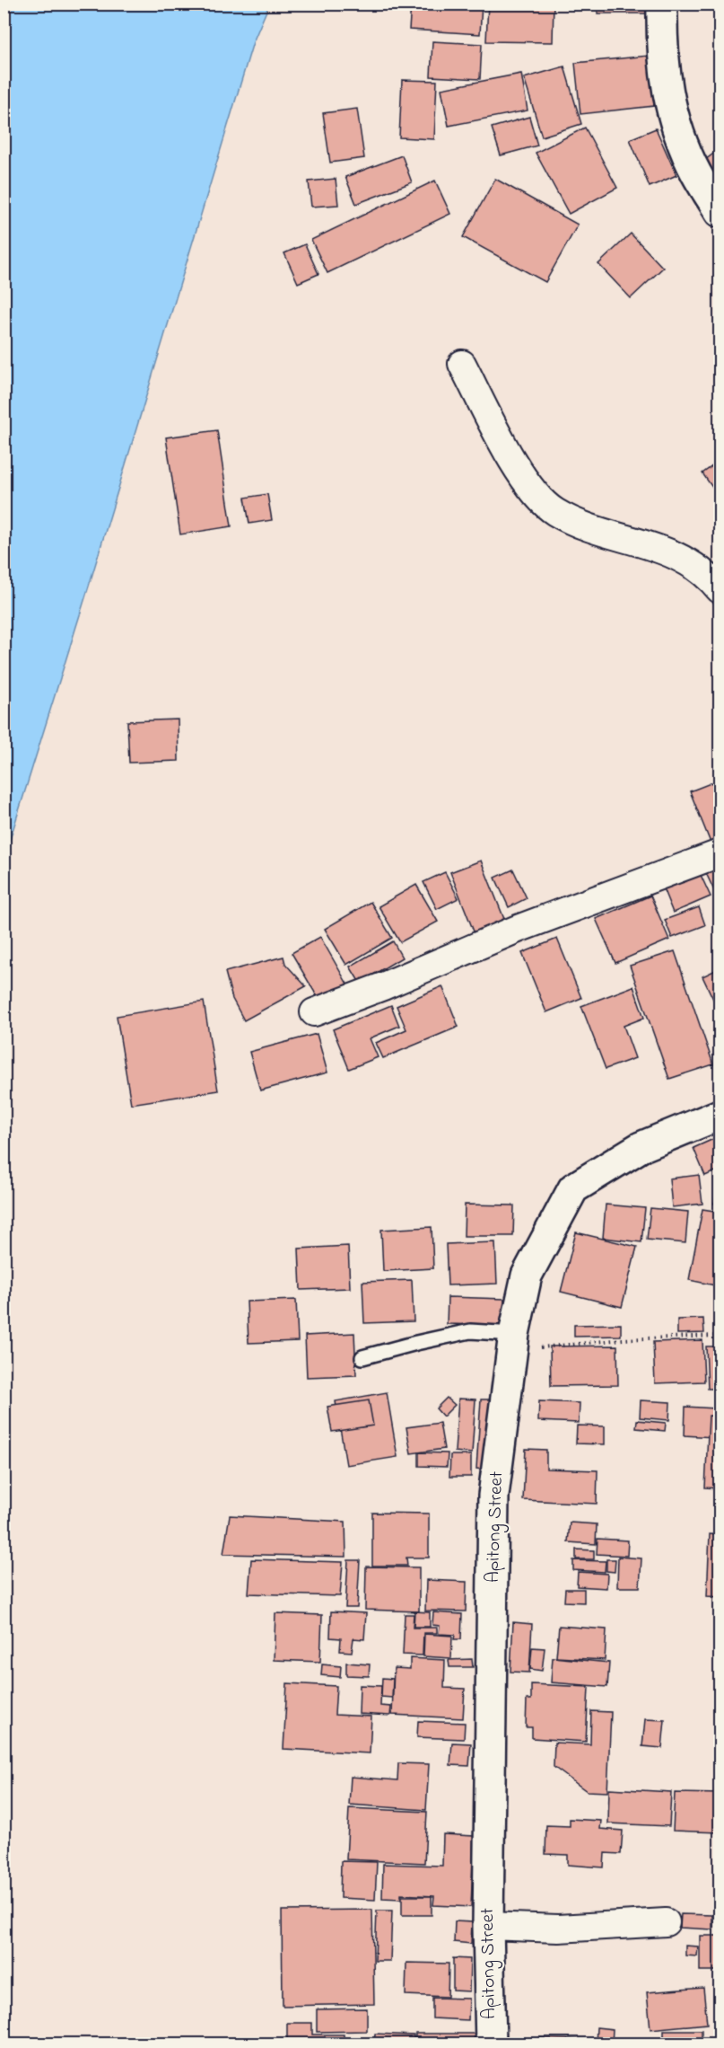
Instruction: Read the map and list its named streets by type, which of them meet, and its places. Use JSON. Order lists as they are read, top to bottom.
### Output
{
  "streets": {
    "street": ["Apitong Street"]
  }
}
